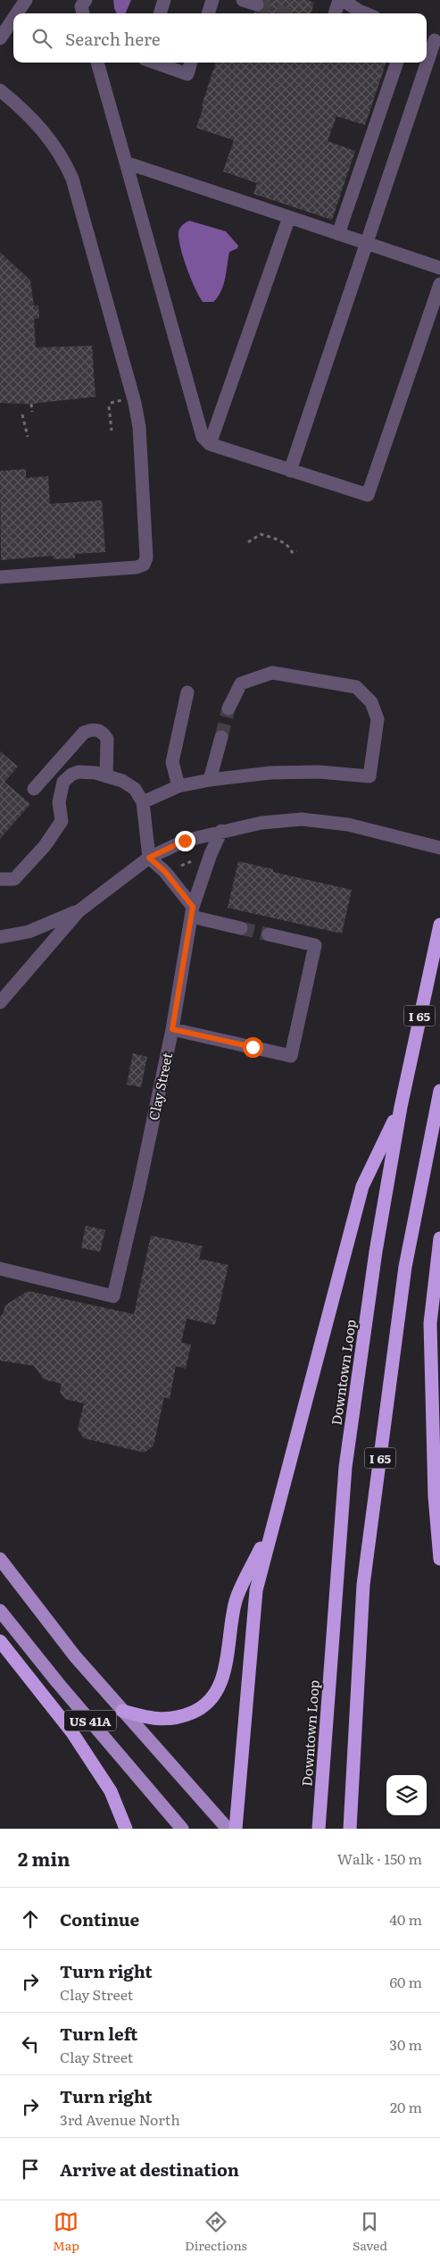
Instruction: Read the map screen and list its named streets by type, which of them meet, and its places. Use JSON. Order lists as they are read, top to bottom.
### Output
{
  "streets": {
    "highway": ["I 65", "Downtown Loop"],
    "main road": ["US 41A"],
    "street": ["Clay Street"]
  },
  "page": {
    "search": "Search here",
    "heading": ["2 min", "Walk · 150 m"],
    "list": [
      ["Continue", "40 m"],
      ["Turn right", "Clay Street", "60 m"],
      ["Turn left", "Clay Street", "30 m"],
      ["Turn right", "3rd Avenue North", "20 m"],
      "Arrive at destination"
    ],
    "nav": ["Map", "Directions", "Saved"]
  }
}
